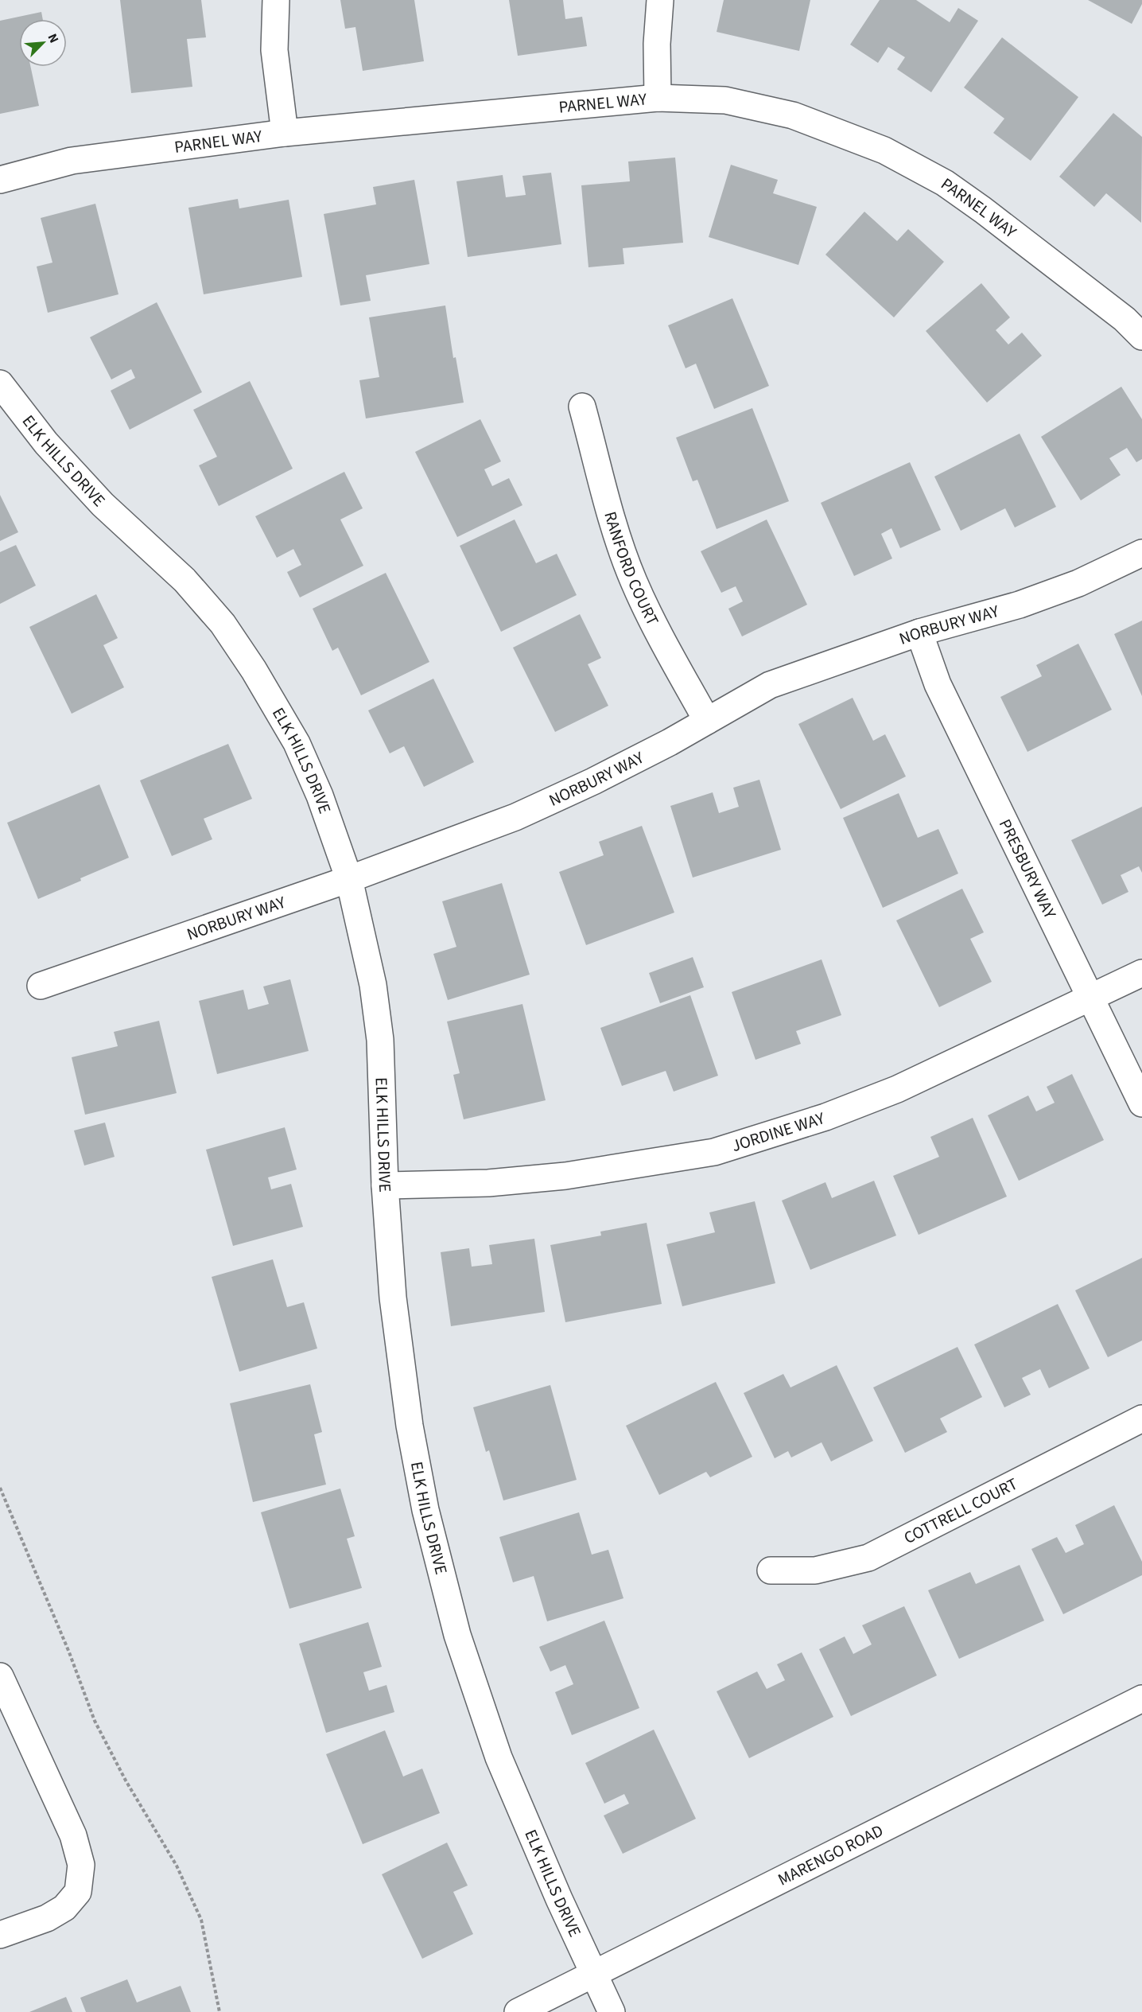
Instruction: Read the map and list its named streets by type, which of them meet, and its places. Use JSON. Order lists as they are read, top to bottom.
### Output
{
  "streets": {
    "street": [
      "PARNEL WAY",
      "ELK HILLS DRIVE",
      "RANFORD COURT",
      "NORBURY WAY",
      "PRESBURY WAY",
      "JORDINE WAY",
      "COTTRELL COURT",
      "MARENGO ROAD"
    ]
  },
  "crossings": [
    ["ELK HILLS DRIVE", "NORBURY WAY"],
    ["ELK HILLS DRIVE", "JORDINE WAY"],
    ["ELK HILLS DRIVE", "MARENGO ROAD"],
    ["RANFORD COURT", "NORBURY WAY"],
    ["NORBURY WAY", "PRESBURY WAY"],
    ["PRESBURY WAY", "JORDINE WAY"]
  ],
  "north": "top right"
}
